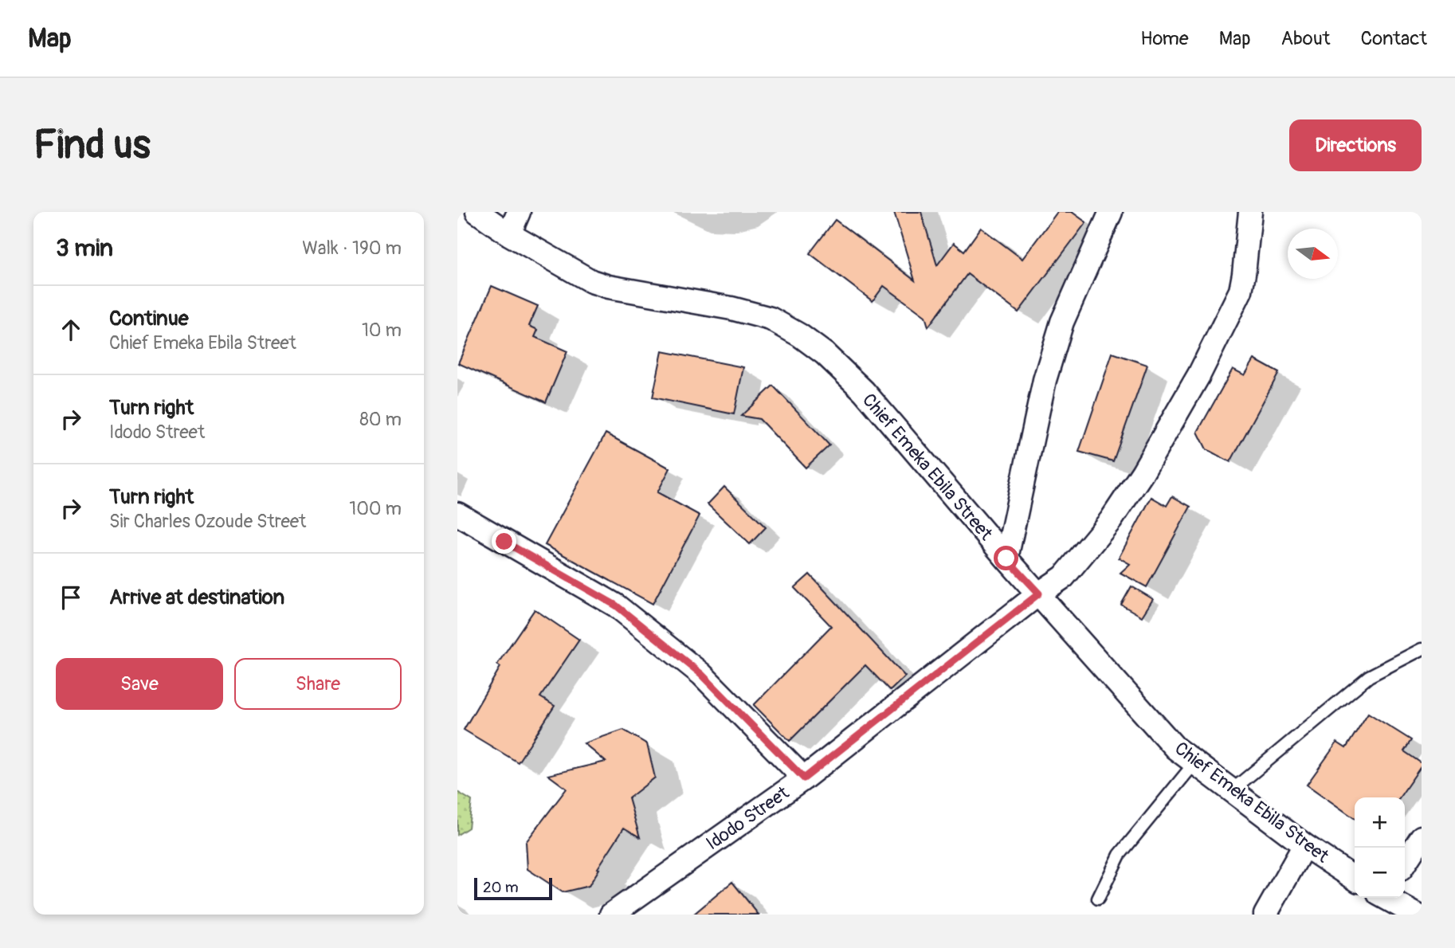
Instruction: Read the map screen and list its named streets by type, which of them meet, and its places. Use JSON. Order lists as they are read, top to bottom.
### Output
{
  "streets": {
    "street": ["Chief Emeka Ebila Street", "Idodo Street"]
  },
  "crossings": [
    ["Chief Emeka Ebila Street", "Idodo Street"]
  ],
  "scale_bar": "20 m",
  "north": "right",
  "page": {
    "header": "Map",
    "nav": [
      "Home",
      "Map",
      "About",
      "Contact"
    ],
    "buttons": [
      "Directions",
      ["Save", "Share"]
    ],
    "title": "Find us",
    "heading": ["3 min", "Walk · 190 m"],
    "list": [
      ["Continue", "Chief Emeka Ebila Street", "10 m"],
      ["Turn right", "Idodo Street", "80 m"],
      ["Turn right", "Sir Charles Ozoude Street", "100 m"],
      "Arrive at destination"
    ],
    "map_buttons": ["+", "−"],
    "scale": "20 m"
  }
}
